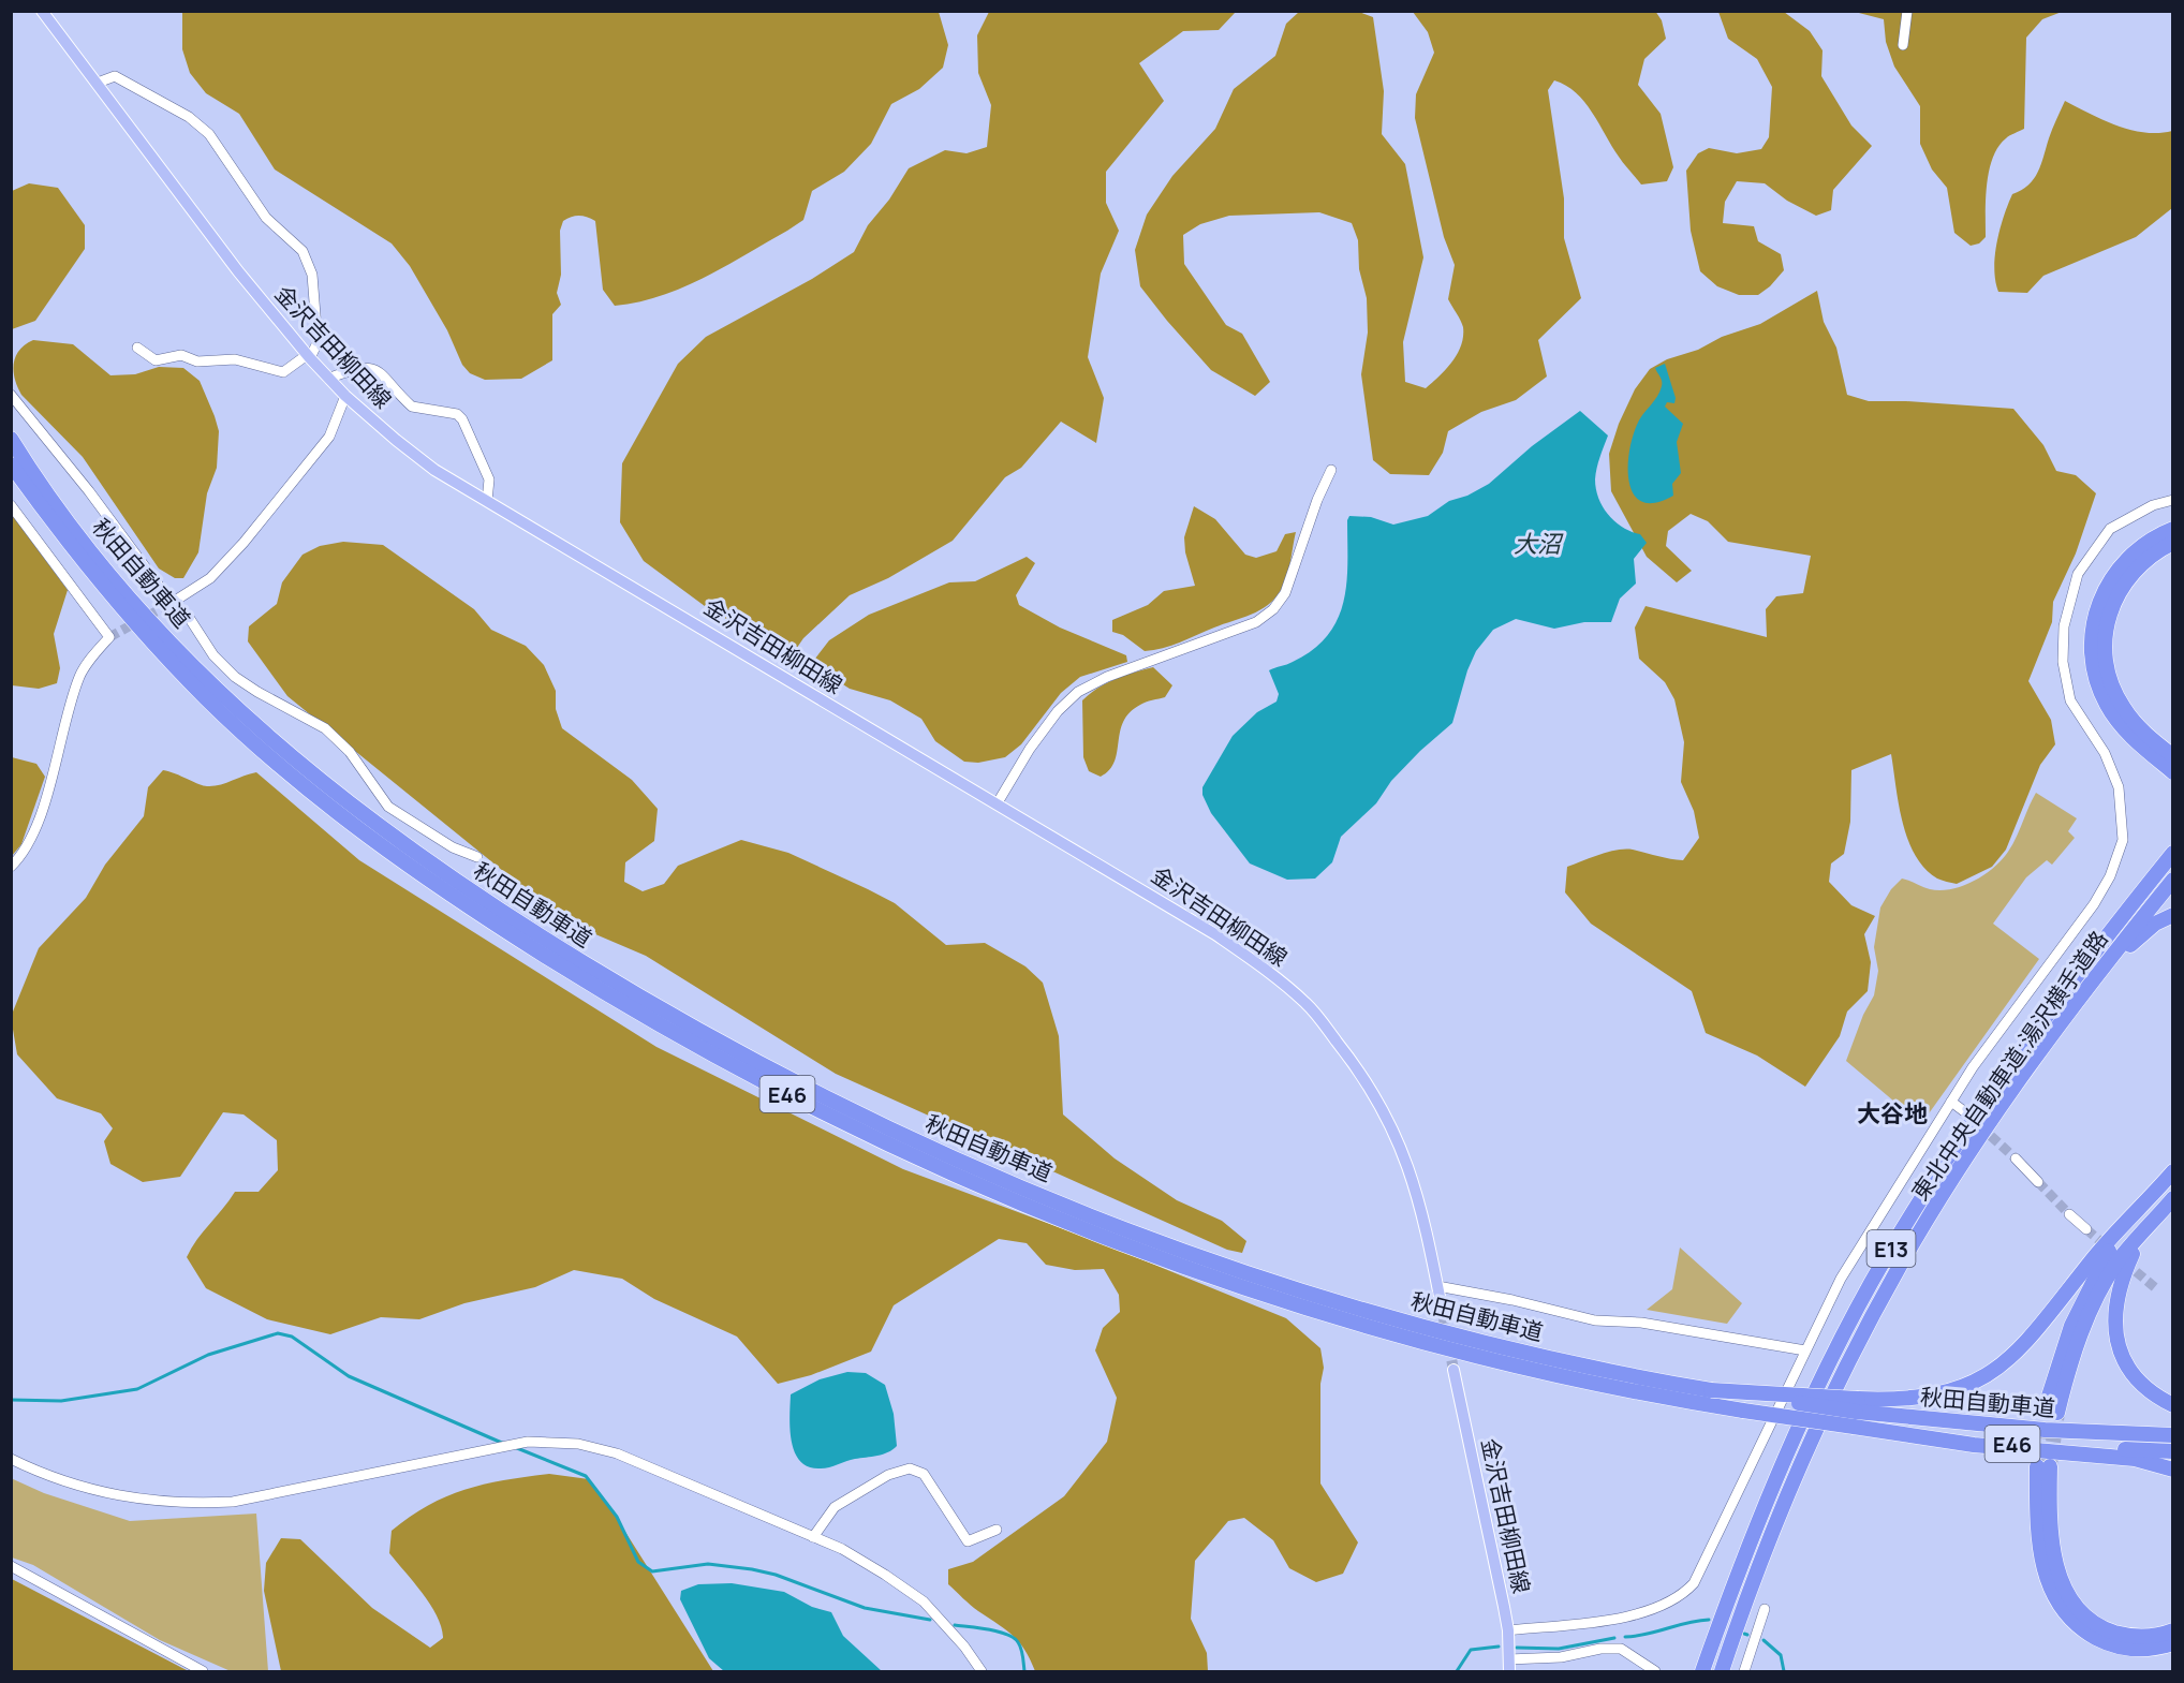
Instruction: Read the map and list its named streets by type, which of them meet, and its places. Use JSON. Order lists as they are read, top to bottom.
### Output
{
  "streets": {
    "highway": [
      "秋田自動車道",
      "東北中央自動車道;湯沢横手道路",
      "E46",
      "E13"
    ],
    "main road": ["金沢吉田柳田線"]
  },
  "districts": ["大谷地"],
  "water": ["大沼"]
}
